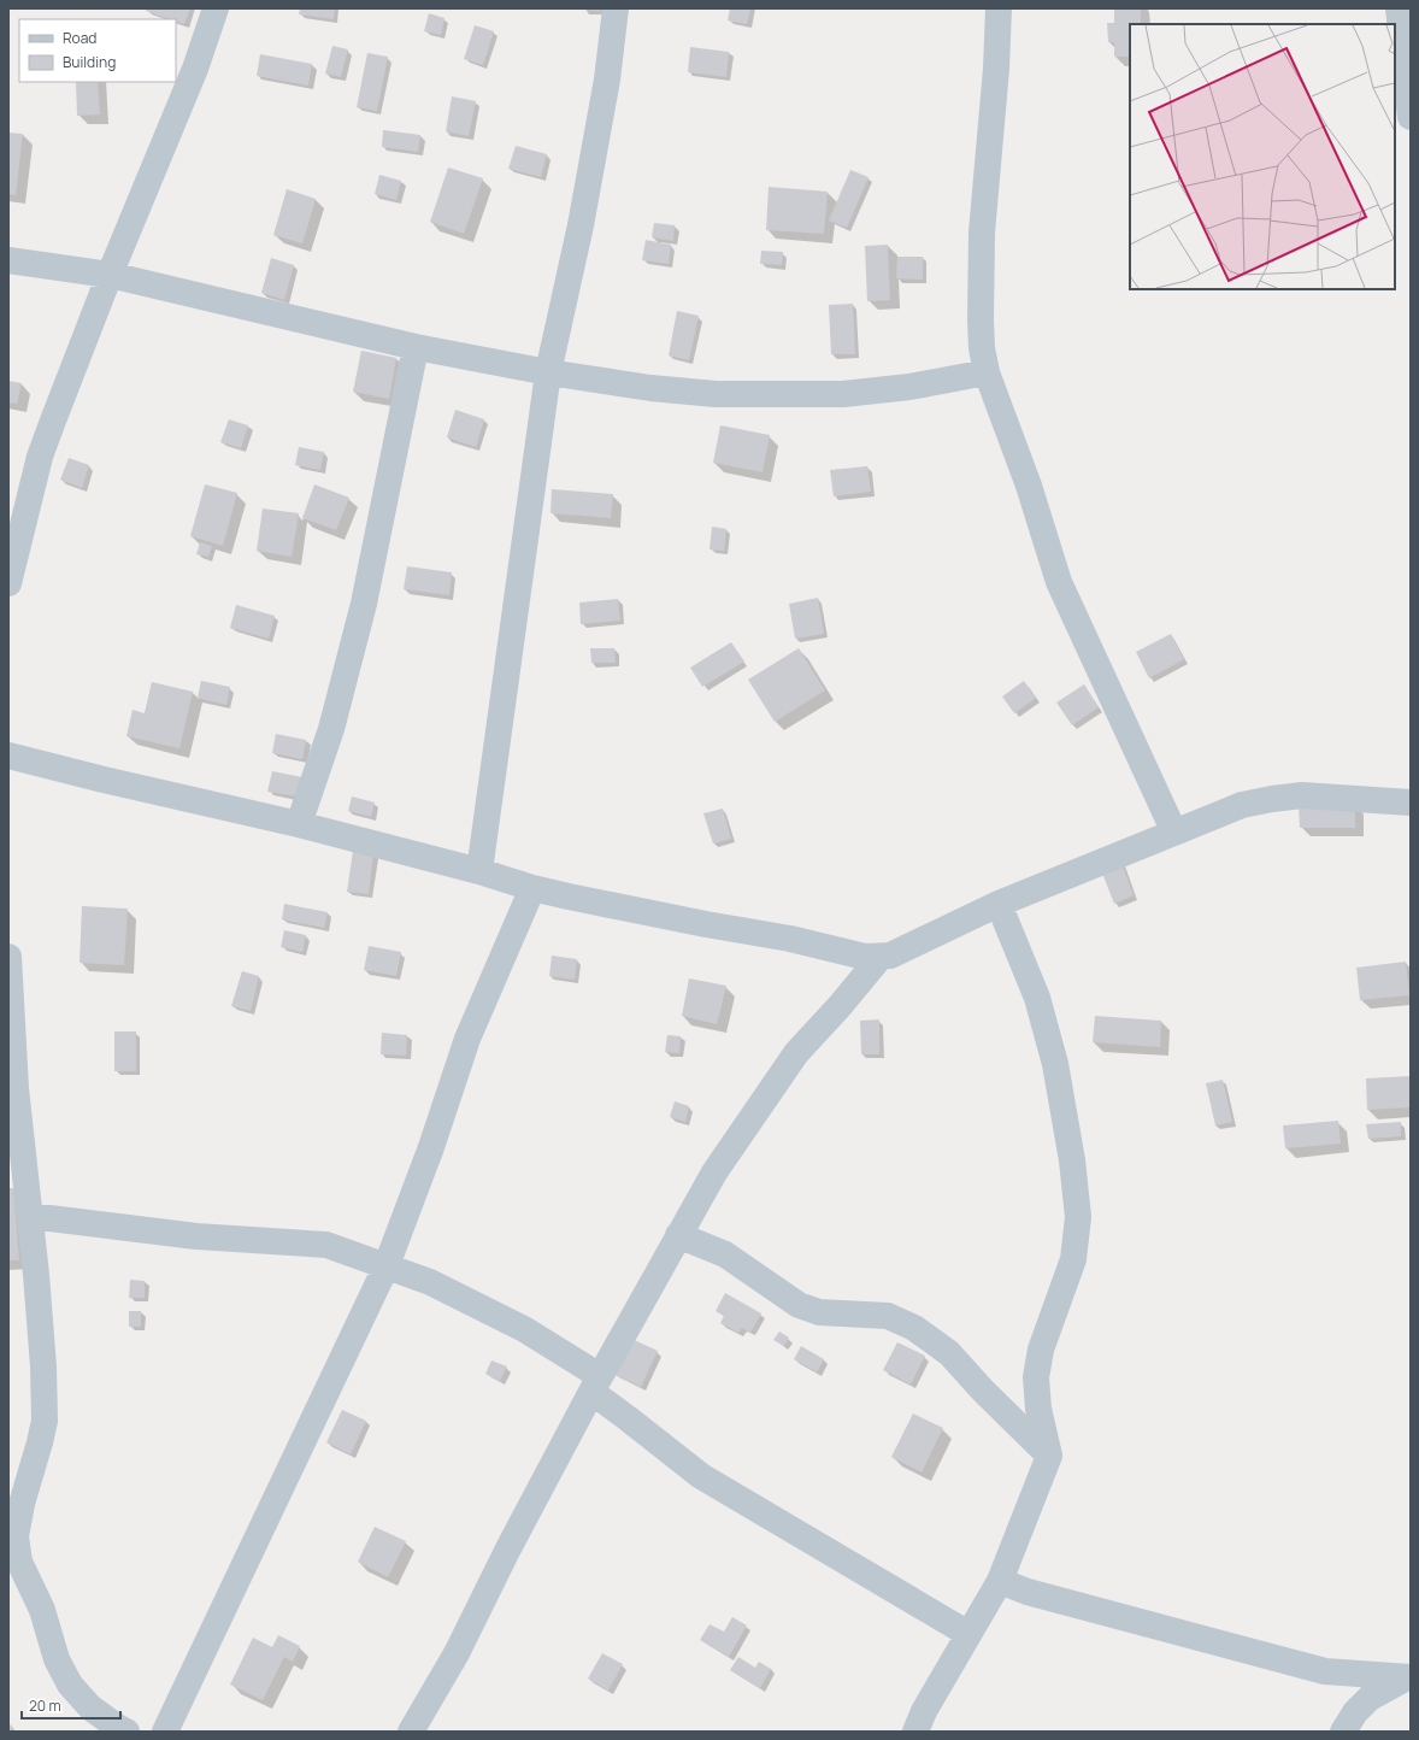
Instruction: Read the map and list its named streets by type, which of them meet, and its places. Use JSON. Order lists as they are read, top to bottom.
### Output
{
  "legend": ["Road", "Building"],
  "scale_bar": "20 m"
}
